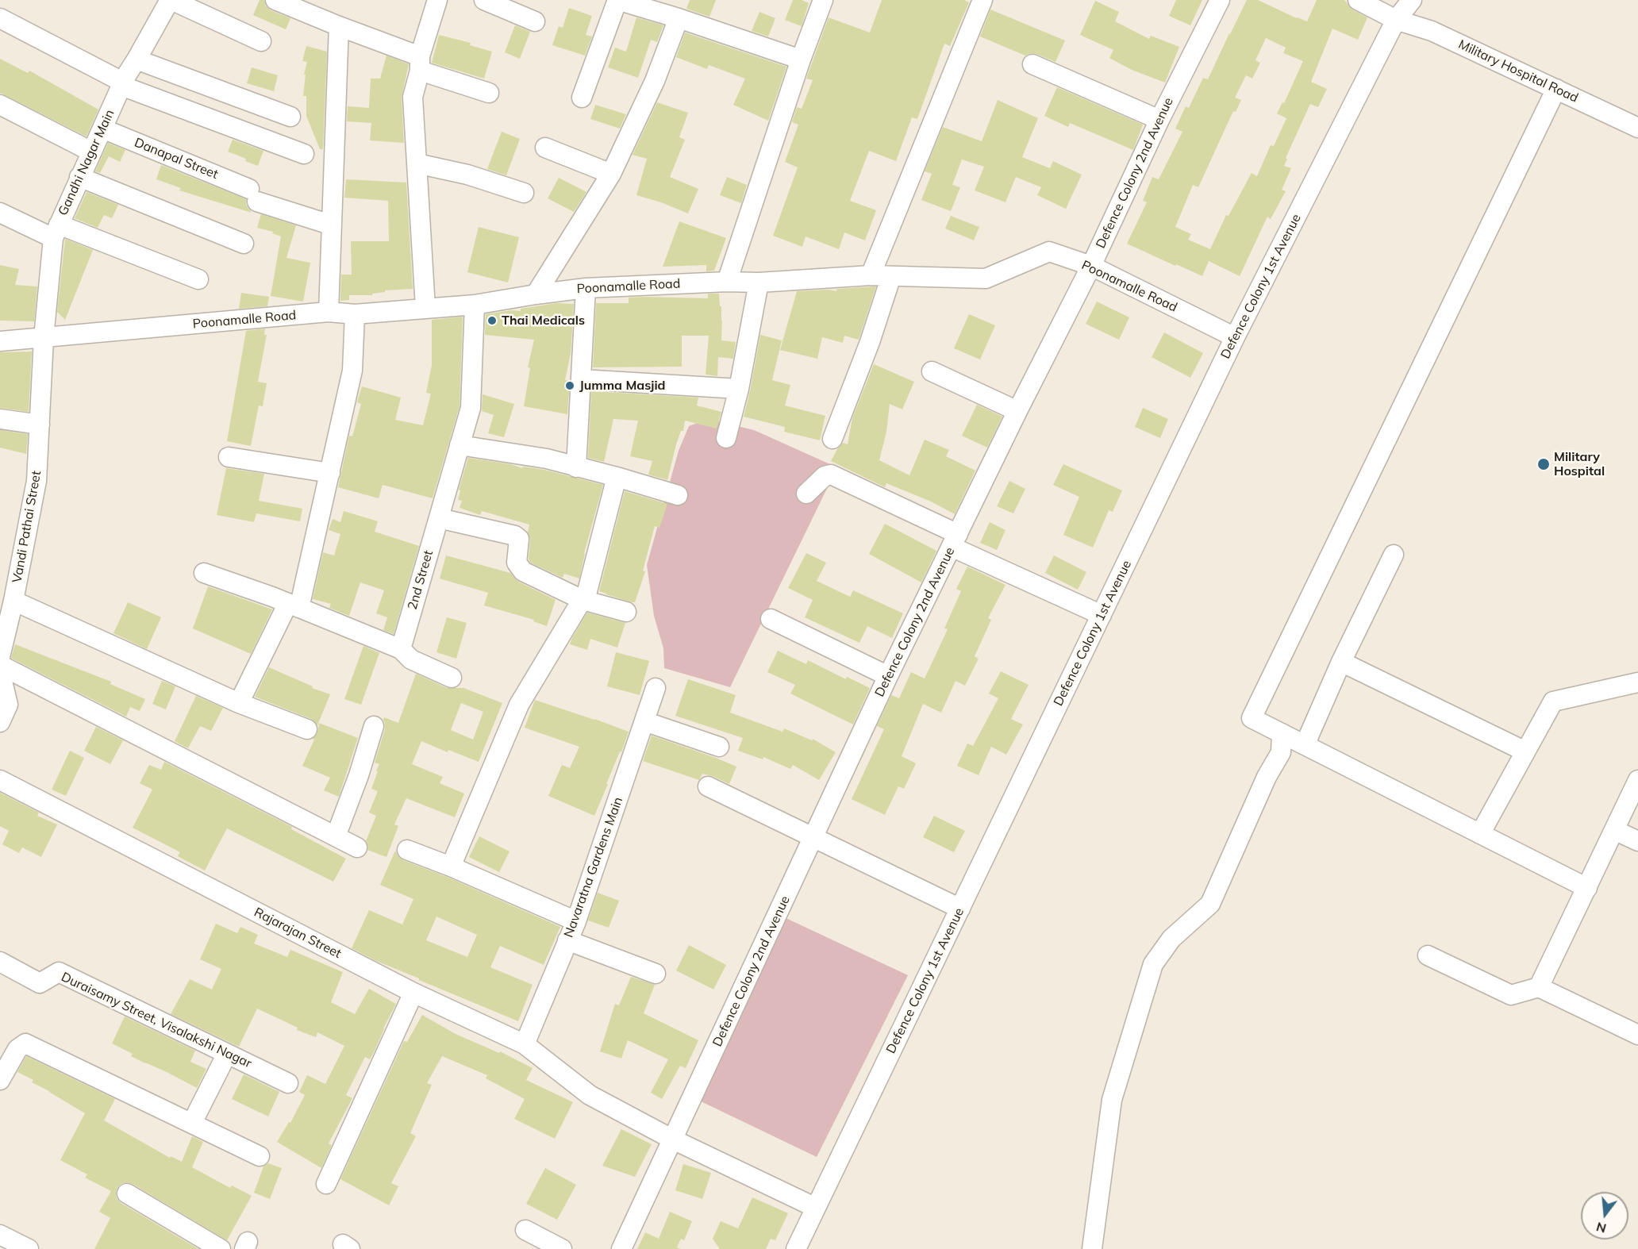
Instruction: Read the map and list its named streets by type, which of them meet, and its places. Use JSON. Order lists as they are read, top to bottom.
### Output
{
  "streets": {
    "street": [
      "Military Hospital Road",
      "Danapal Street",
      "Gandhi Nagar Main",
      "Defence Colony 2nd Avenue",
      "Poonamalle Road",
      "Defence Colony 1st Avenue",
      "Vandi Pathai Street",
      "2nd Street",
      "Navaratna Gardens Main",
      "Rajarajan Street",
      "Duraisamy Street, Visalakshi Nagar"
    ]
  },
  "crossings": [
    ["Military Hospital Road", "Defence Colony 1st Avenue"],
    ["Danapal Street", "Gandhi Nagar Main"],
    ["Gandhi Nagar Main", "Poonamalle Road"],
    ["Gandhi Nagar Main", "Vandi Pathai Street"],
    ["Defence Colony 2nd Avenue", "Poonamalle Road"],
    ["Defence Colony 2nd Avenue", "Rajarajan Street"],
    ["Poonamalle Road", "Defence Colony 1st Avenue"],
    ["Poonamalle Road", "Vandi Pathai Street"],
    ["Poonamalle Road", "2nd Street"],
    ["Defence Colony 1st Avenue", "Rajarajan Street"],
    ["Navaratna Gardens Main", "Rajarajan Street"]
  ],
  "places": ["Thai Medicals", "Jumma Masjid", "Military Hospital"],
  "north": "bottom"
}
